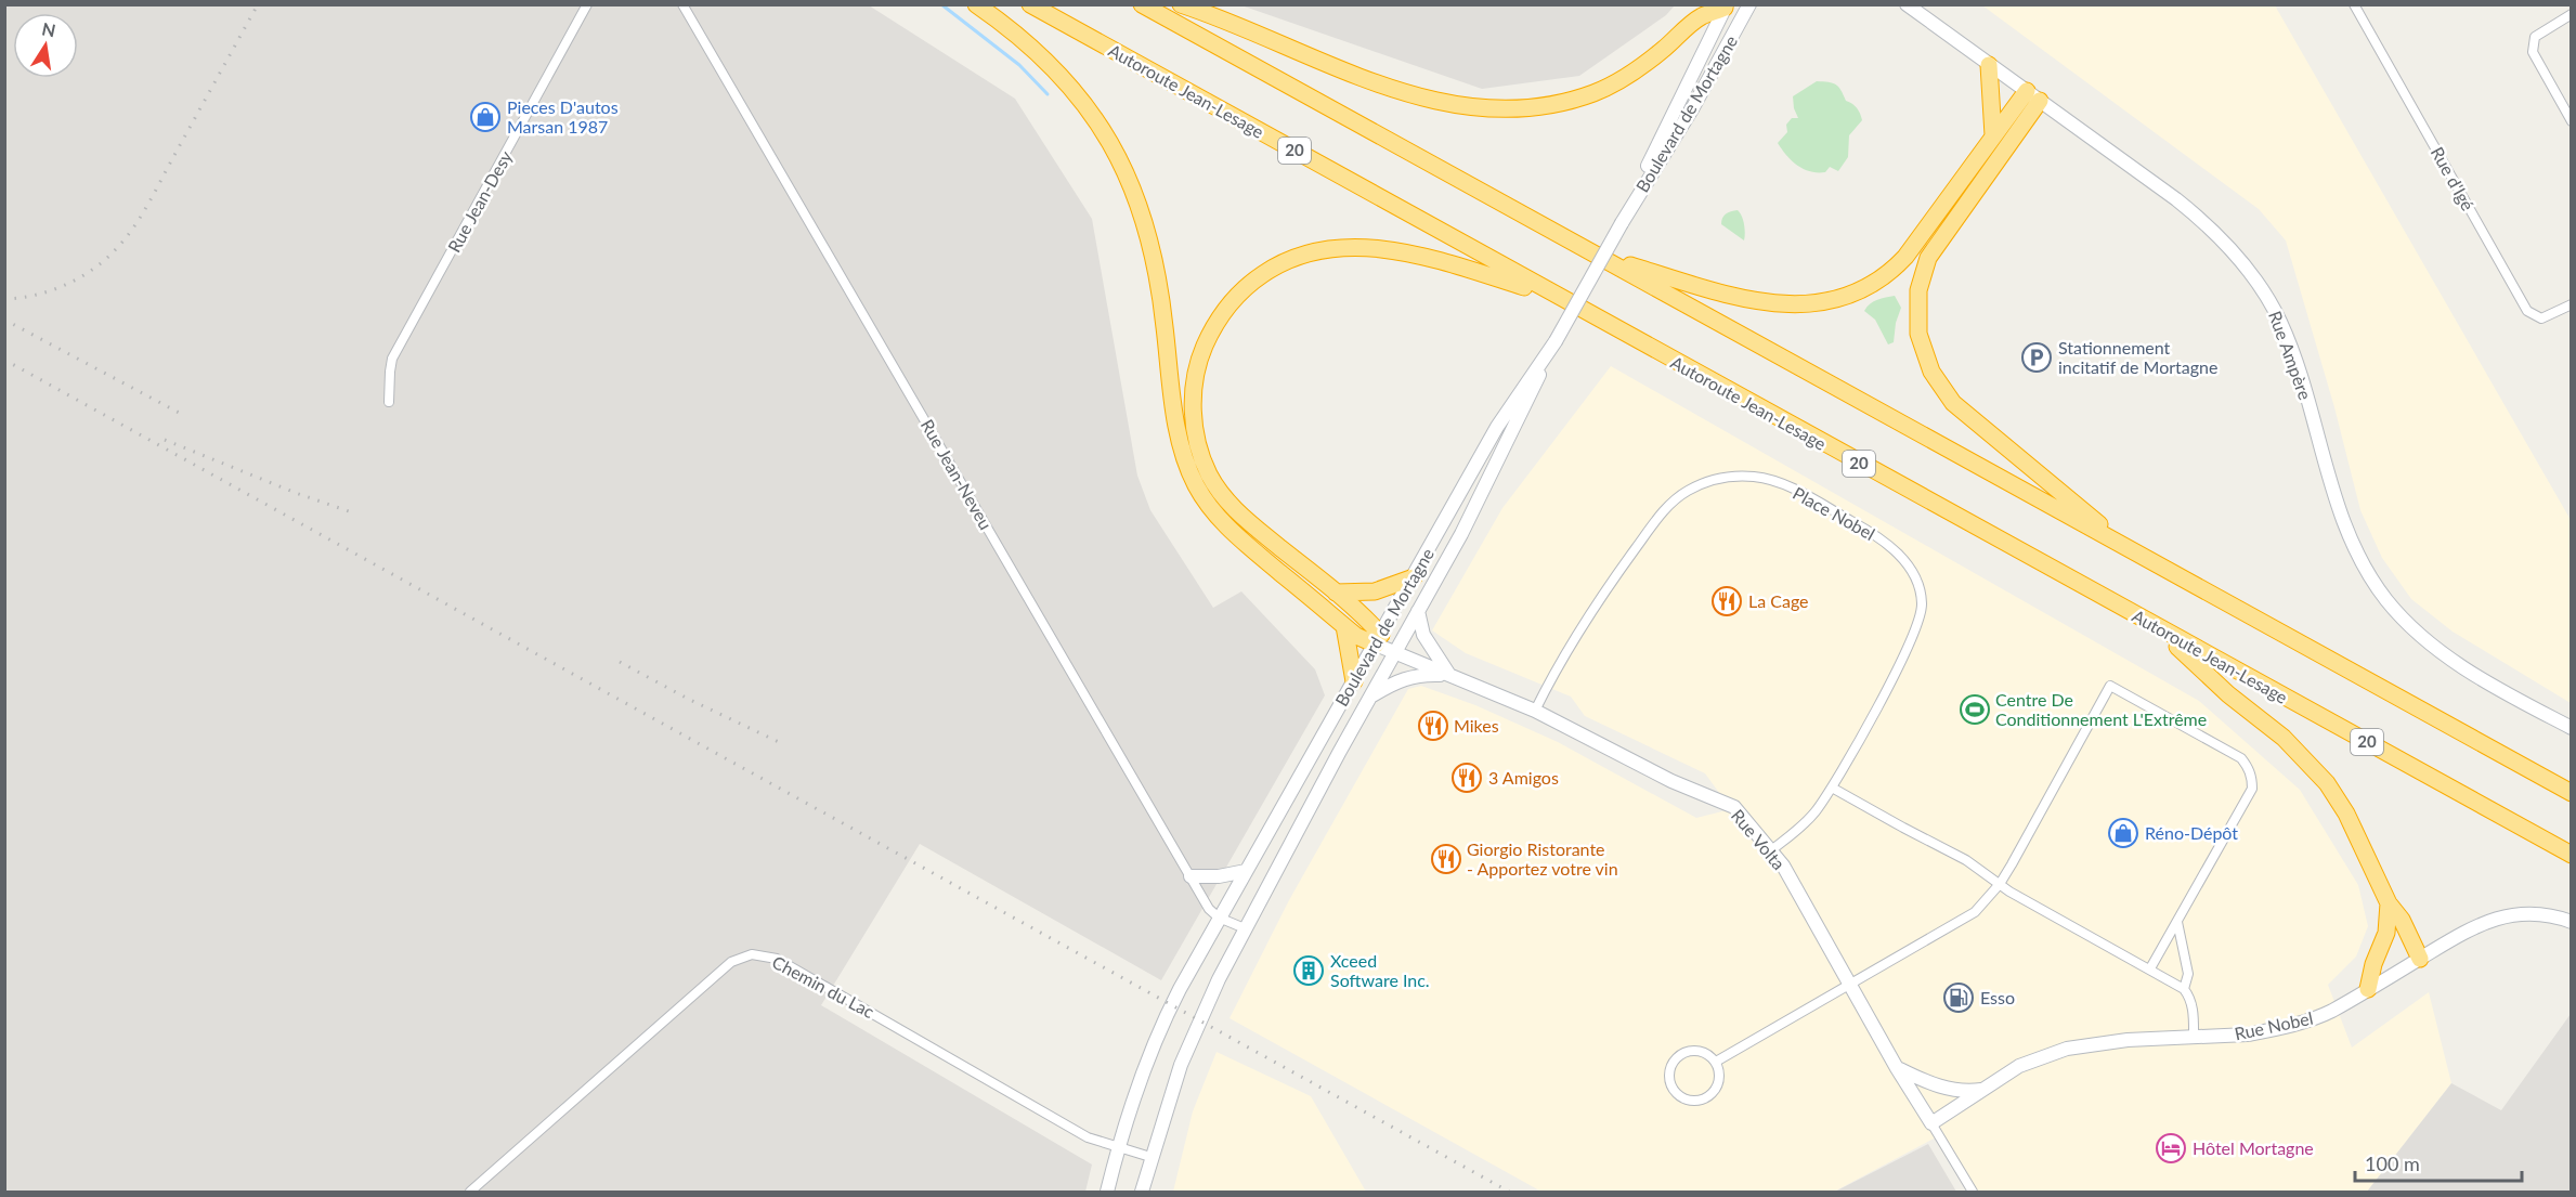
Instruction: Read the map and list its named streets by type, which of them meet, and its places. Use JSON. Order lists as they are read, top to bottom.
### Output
{
  "streets": {
    "highway": ["Autoroute Jean-Lesage", "20"],
    "main road": [
      "Boulevard de Mortagne",
      "Rue Ampère",
      "Rue Volta",
      "Rue Nobel"
    ],
    "street": [
      "Rue d'Igé",
      "Rue Jean-Desy",
      "Rue Jean-Neveu",
      "Place Nobel",
      "Chemin du Lac"
    ]
  },
  "crossings": [
    ["Boulevard de Mortagne", "Rue Jean-Neveu"],
    ["Boulevard de Mortagne", "Rue Volta"],
    ["Boulevard de Mortagne", "Chemin du Lac"],
    ["Place Nobel", "Rue Volta"],
    ["Rue Volta", "Rue Nobel"]
  ],
  "places": {
    "shop": ["Pieces D'autos Marsan 1987", "Réno-Dépôt"],
    "parking": ["Stationnement incitatif de Mortagne"],
    "restaurant": [
      "La Cage",
      "Mikes",
      "3 Amigos",
      "Giorgio Ristorante - Apportez votre vin"
    ],
    "sports": ["Centre De Conditionnement L'Extrême"],
    "building": ["Xceed Software Inc."],
    "fuel station": ["Esso"],
    "hotel": ["Hôtel Mortagne"]
  },
  "scale_bar": "100 m",
  "north": "top"
}
